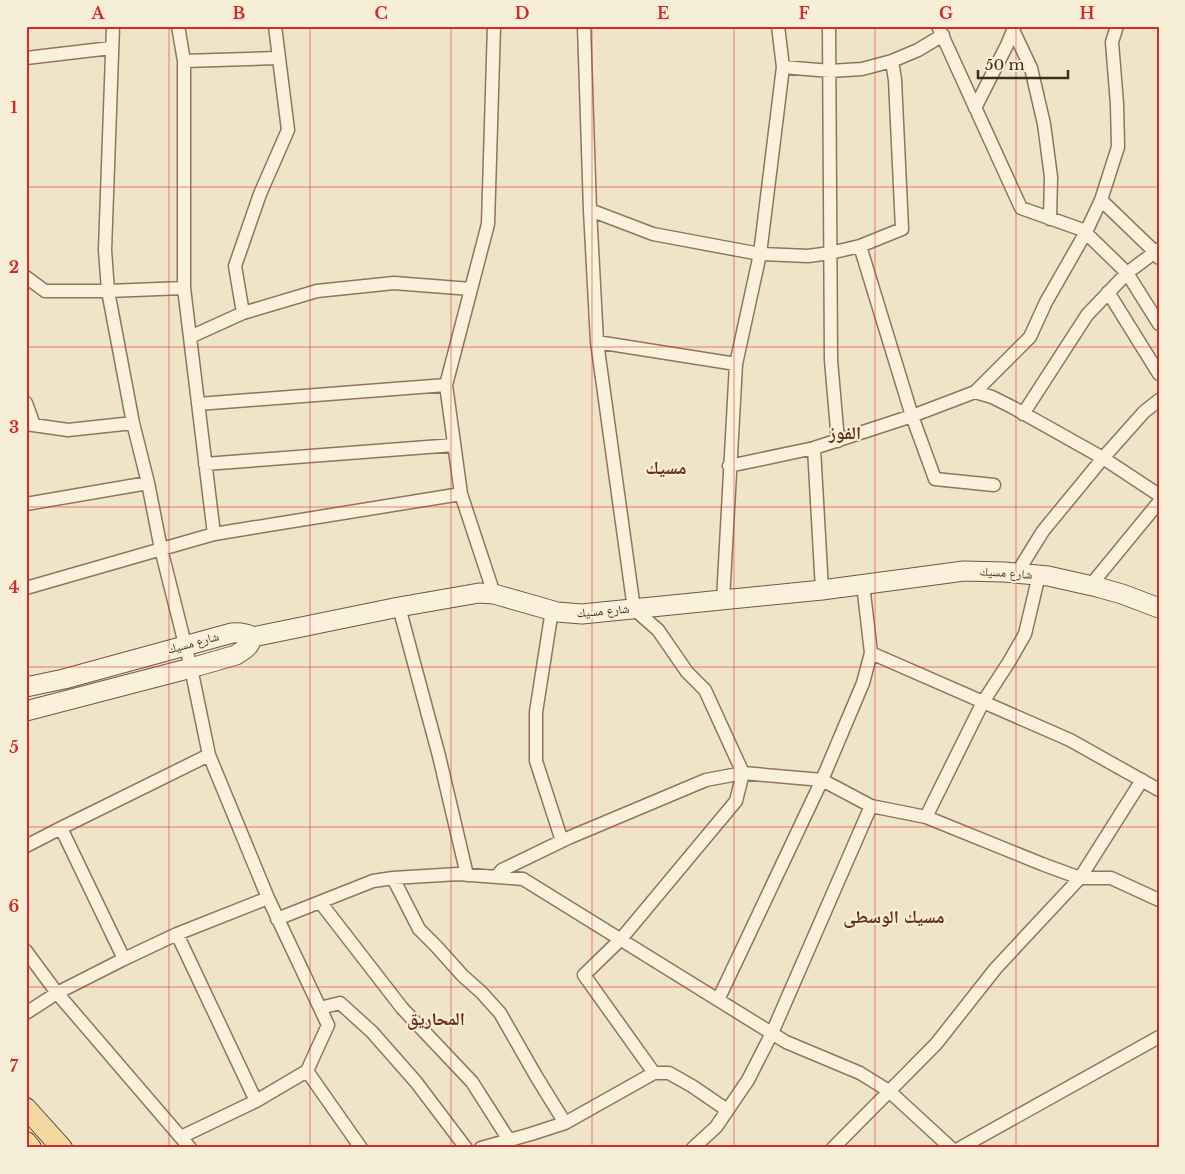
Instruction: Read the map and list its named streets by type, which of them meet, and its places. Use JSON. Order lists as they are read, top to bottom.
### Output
{
  "streets": {
    "street": ["شارع مسيك"]
  },
  "districts": [
    "الفوز",
    "مسيك",
    "مسيك الوسطى",
    "المحاريق"
  ],
  "scale_bar": "50 m",
  "grid": {
    "columns": [
      "A",
      "B",
      "C",
      "D",
      "E",
      "F",
      "G",
      "H"
    ],
    "rows": [
      "1",
      "2",
      "3",
      "4",
      "5",
      "6",
      "7"
    ]
  }
}
